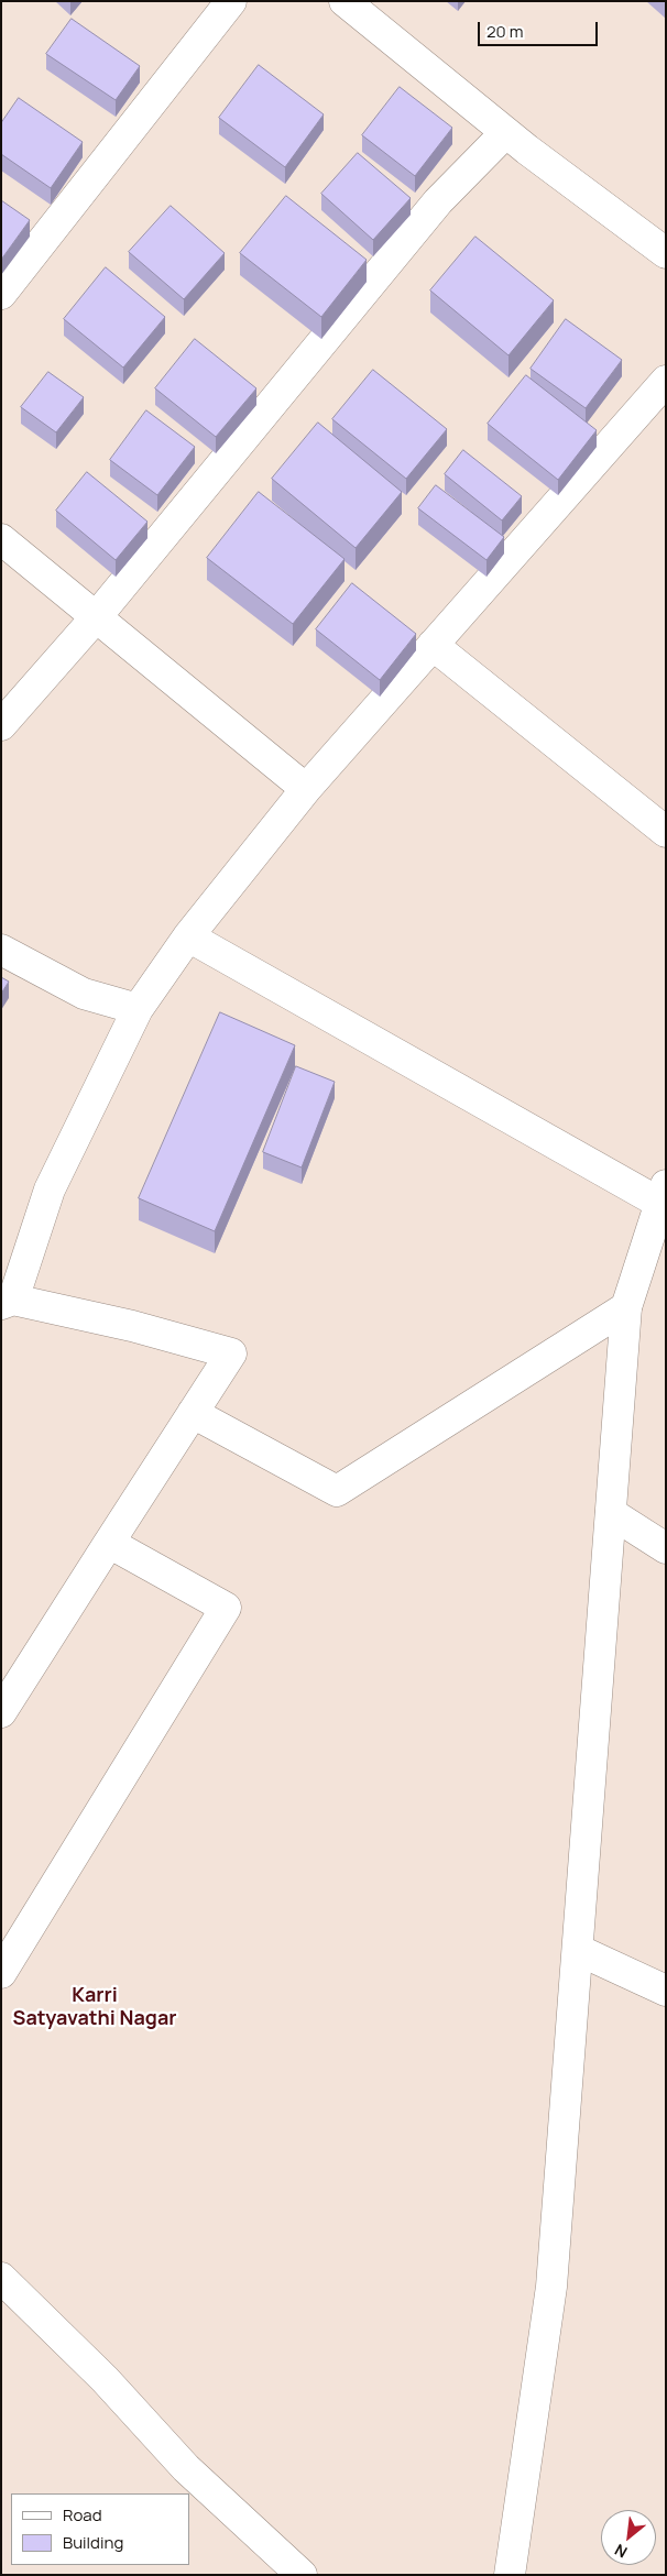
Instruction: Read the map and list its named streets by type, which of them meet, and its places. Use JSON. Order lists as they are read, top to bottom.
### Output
{
  "districts": ["Karri Satyavathi Nagar"],
  "legend": ["Road", "Building"],
  "scale_bar": "20 m",
  "north": "bottom left"
}
